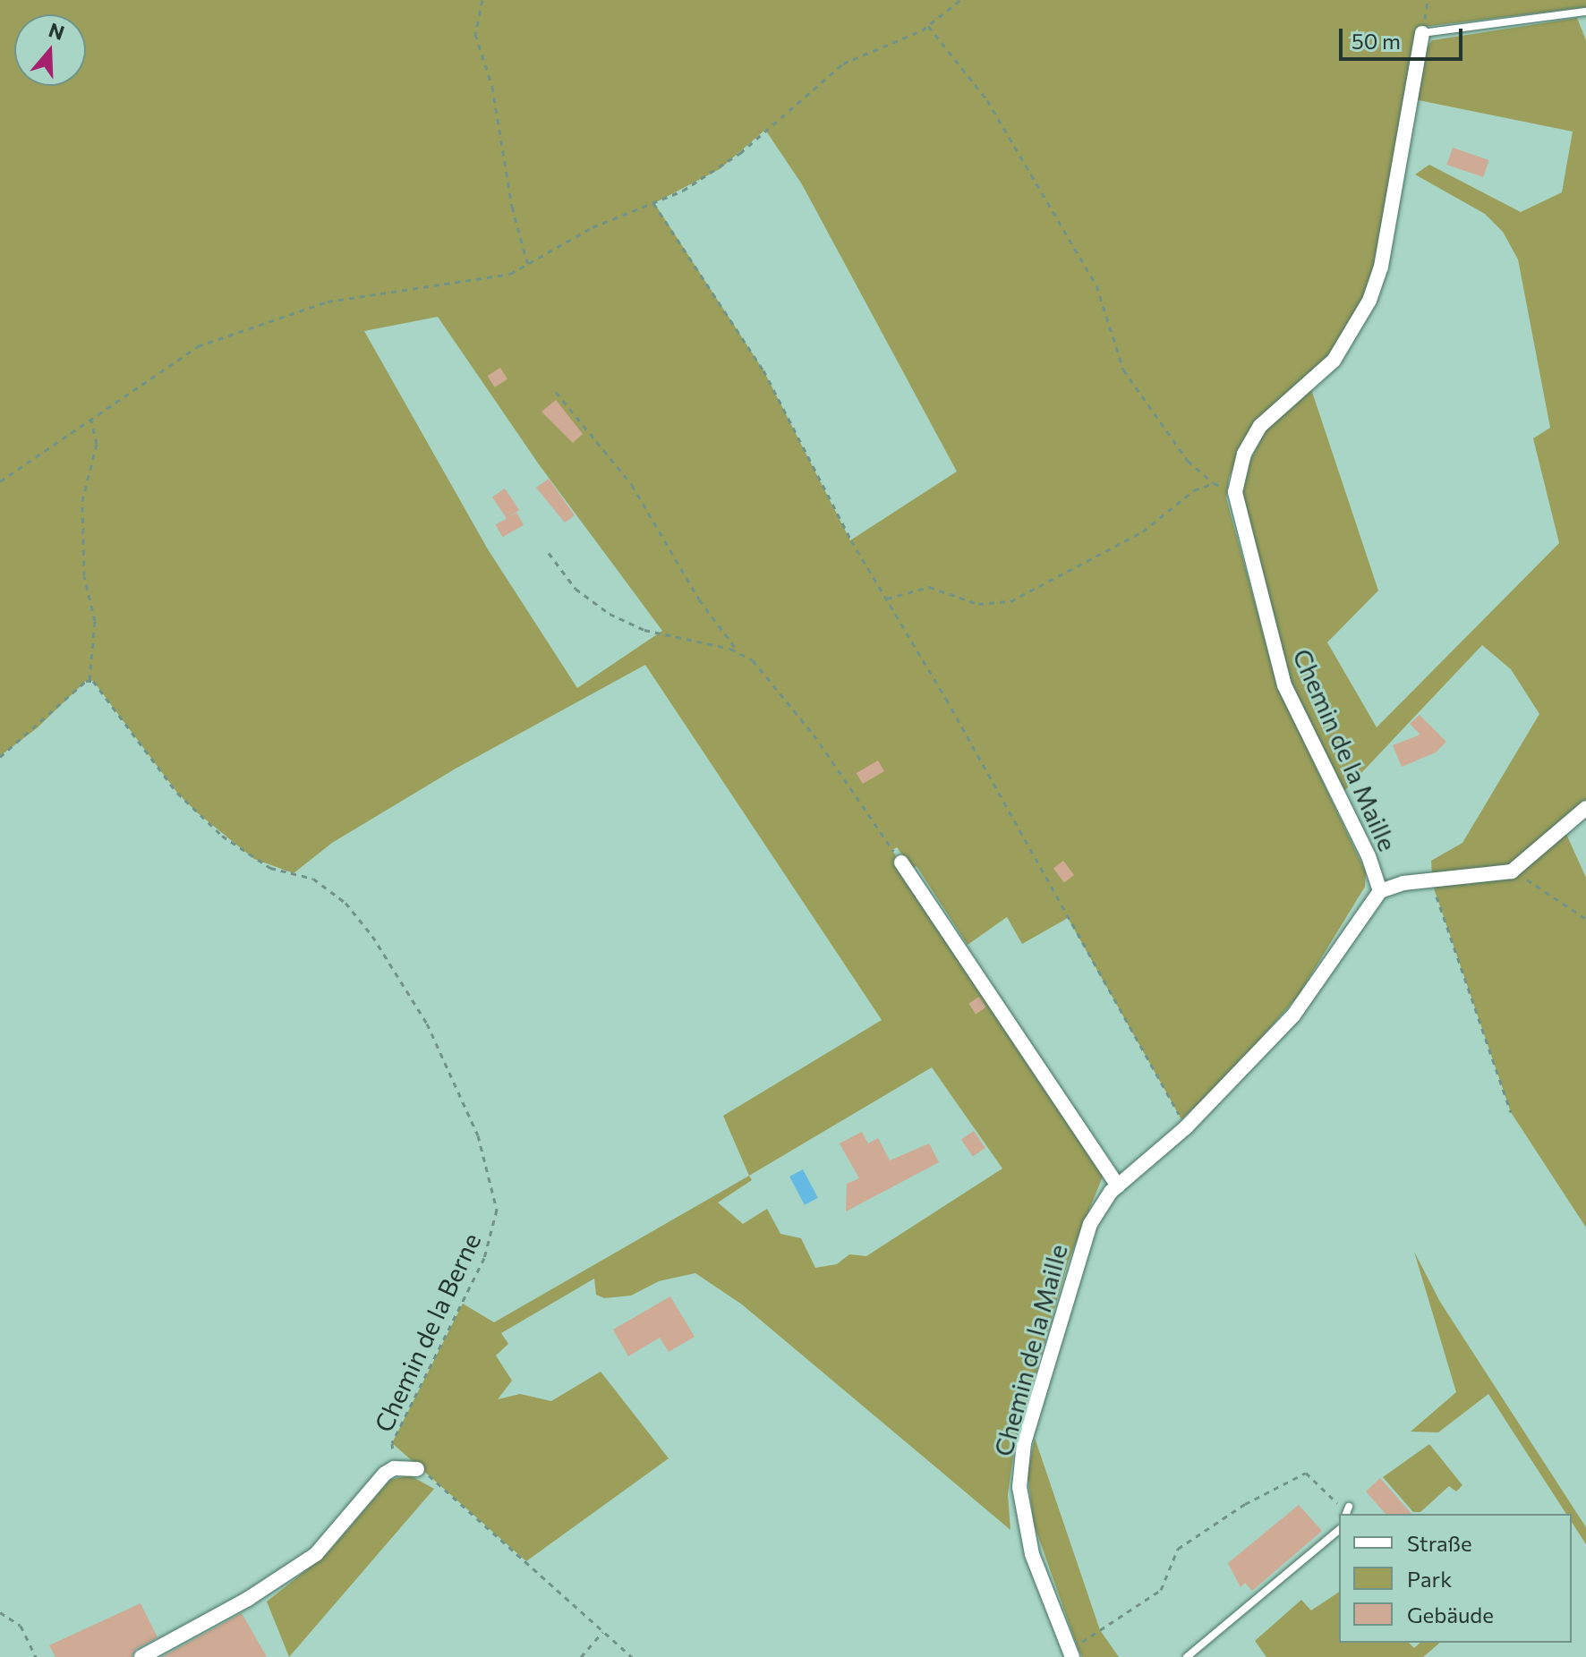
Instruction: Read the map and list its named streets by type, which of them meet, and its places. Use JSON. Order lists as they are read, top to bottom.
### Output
{
  "streets": {
    "street": ["Chemin de la Maille"],
    "path": ["Chemin de la Berne"]
  },
  "legend": ["Straße", "Park", "Gebäude"],
  "scale_bar": "50 m",
  "north": "top"
}
